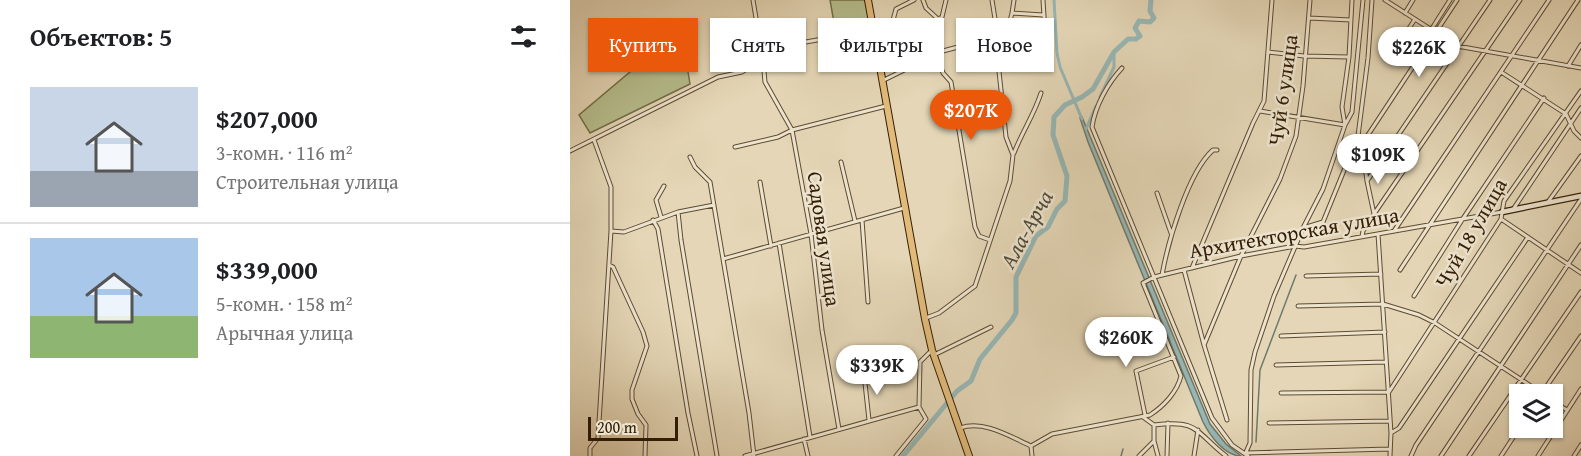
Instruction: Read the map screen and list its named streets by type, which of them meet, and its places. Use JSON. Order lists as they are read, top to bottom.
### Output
{
  "streets": {
    "street": [
      "Чуй 6 улица",
      "Архитекторская улица",
      "Чуй 18 улица",
      "Садовая улица"
    ]
  },
  "crossings": [
    ["Чуй 6 улица", "Архитекторская улица"],
    ["Архитекторская улица", "Чуй 18 улица"]
  ],
  "water": ["Ала-Арча"],
  "scale_bar": "200 m",
  "page": {
    "heading": "Объектов: 5",
    "chip": [
      "Купить",
      "Снять",
      "Фильтры",
      "Новое"
    ],
    "price": [
      "$226K",
      "$207K",
      "$109K",
      "$260K",
      "$339K"
    ],
    "list": [
      {
        "name": "$207,000",
        "note": "3-комн. · 116 m² · Строительная улица"
      },
      {
        "name": "$339,000",
        "note": "5-комн. · 158 m² · Арычная улица"
      }
    ],
    "scale": "200 m"
  }
}
